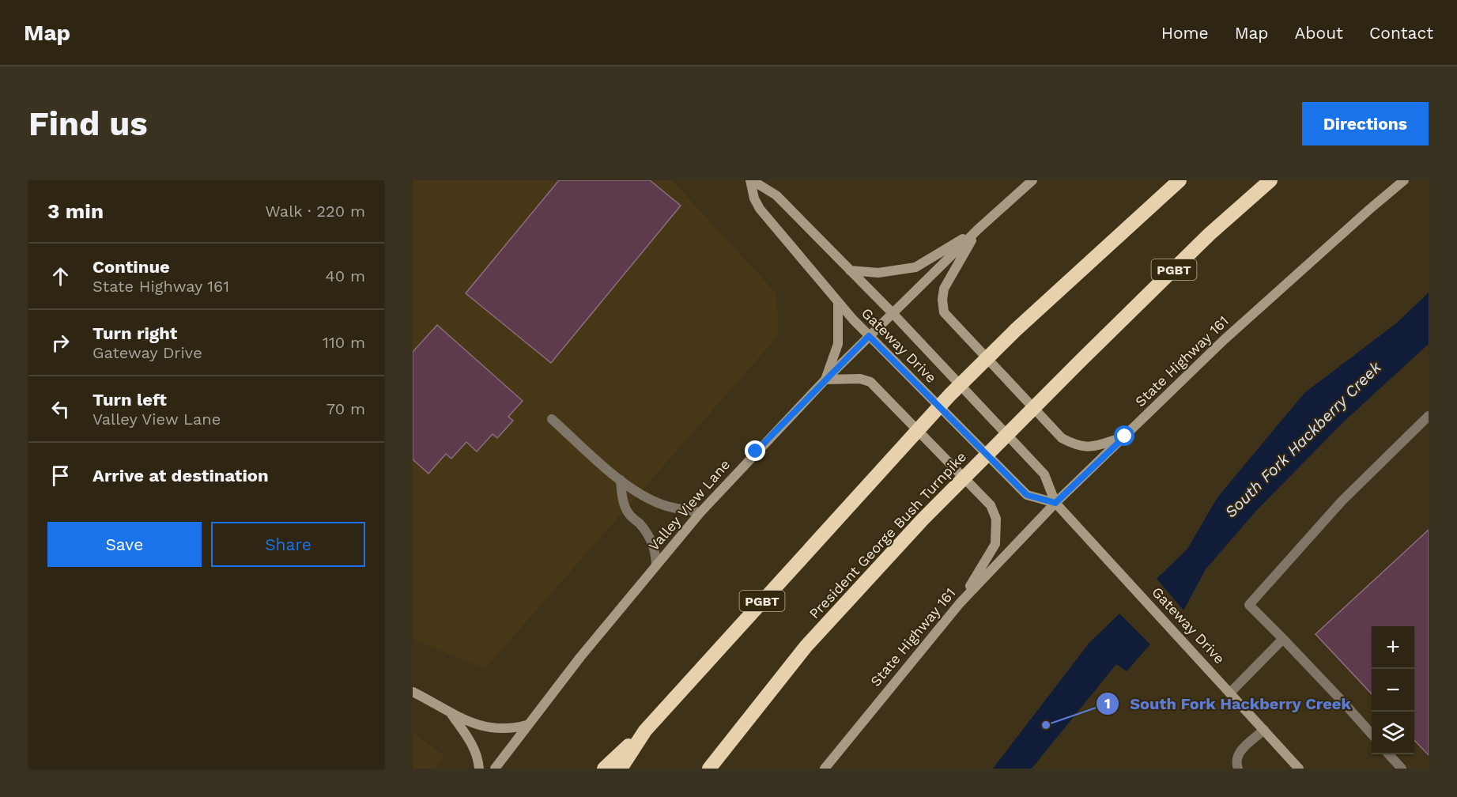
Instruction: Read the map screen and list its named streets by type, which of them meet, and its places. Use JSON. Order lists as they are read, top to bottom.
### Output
{
  "streets": {
    "highway": ["PGBT", "President George Bush Turnpike"],
    "main road": ["Gateway Drive", "State Highway 161", "Valley View Lane"]
  },
  "crossings": [
    ["Gateway Drive", "State Highway 161"],
    ["Gateway Drive", "Valley View Lane"]
  ],
  "water": ["South Fork Hackberry Creek"],
  "places": ["South Fork Hackberry Creek"],
  "page": {
    "header": "Map",
    "nav": [
      "Home",
      "Map",
      "About",
      "Contact"
    ],
    "buttons": [
      "Directions",
      ["Save", "Share"]
    ],
    "title": "Find us",
    "heading": ["3 min", "Walk · 220 m"],
    "list": [
      ["Continue", "State Highway 161", "40 m"],
      ["Turn right", "Gateway Drive", "110 m"],
      ["Turn left", "Valley View Lane", "70 m"],
      "Arrive at destination"
    ],
    "map_buttons": ["+", "−"]
  }
}
